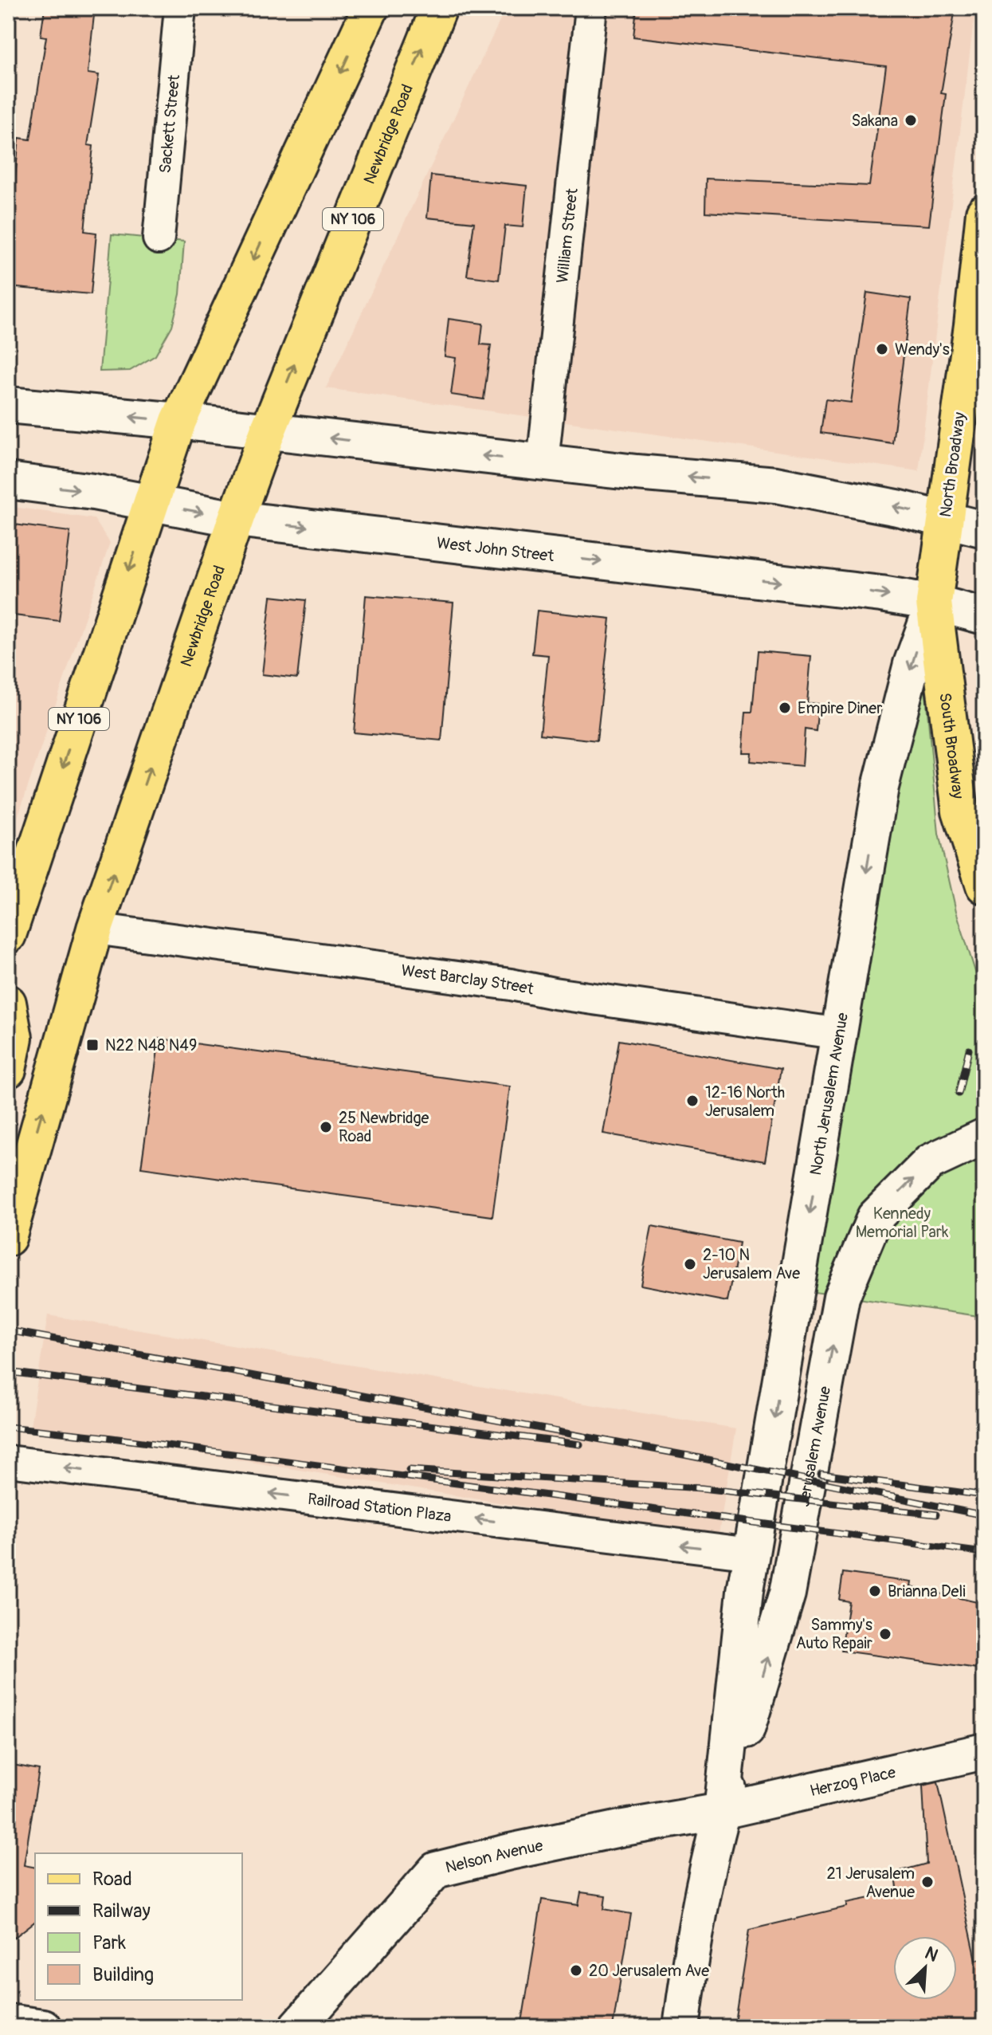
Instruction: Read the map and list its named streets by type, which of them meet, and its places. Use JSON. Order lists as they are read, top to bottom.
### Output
{
  "streets": {
    "main road": [
      "Newbridge Road",
      "NY 106",
      "North Broadway",
      "West John Street",
      "South Broadway",
      "North Jerusalem Avenue",
      "Jerusalem Avenue",
      "Herzog Place",
      "Nelson Avenue"
    ],
    "street": [
      "Sackett Street",
      "William Street",
      "West Barclay Street",
      "Railroad Station Plaza"
    ]
  },
  "crossings": [
    ["Newbridge Road", "West John Street"],
    ["Newbridge Road", "West Barclay Street"],
    ["NY 106", "West John Street"],
    ["North Broadway", "West John Street"],
    ["North Broadway", "South Broadway"],
    ["North Broadway", "North Jerusalem Avenue"],
    ["West John Street", "South Broadway"],
    ["West John Street", "North Jerusalem Avenue"],
    ["South Broadway", "North Jerusalem Avenue"],
    ["West Barclay Street", "North Jerusalem Avenue"],
    ["North Jerusalem Avenue", "Jerusalem Avenue"],
    ["North Jerusalem Avenue", "Railroad Station Plaza"],
    ["Jerusalem Avenue", "Herzog Place"],
    ["Jerusalem Avenue", "Nelson Avenue"],
    ["Herzog Place", "Nelson Avenue"]
  ],
  "one_way": ["North Jerusalem Avenue", "Jerusalem Avenue", "Railroad Station Plaza"],
  "parks": ["Kennedy Memorial Park"],
  "places": {
    "other": [
      "Sakana",
      "Wendy's",
      "Empire Diner",
      "12-16 North Jerusalem",
      "25 Newbridge Road",
      "2-10 N Jerusalem Ave",
      "Brianna Deli",
      "Sammy's Auto Repair",
      "21 Jerusalem Avenue",
      "20 Jerusalem Ave"
    ],
    "transit": ["N22 N48 N49"]
  },
  "legend": [
    "Road",
    "Railway",
    "Park",
    "Building"
  ],
  "north": "top right"
}
